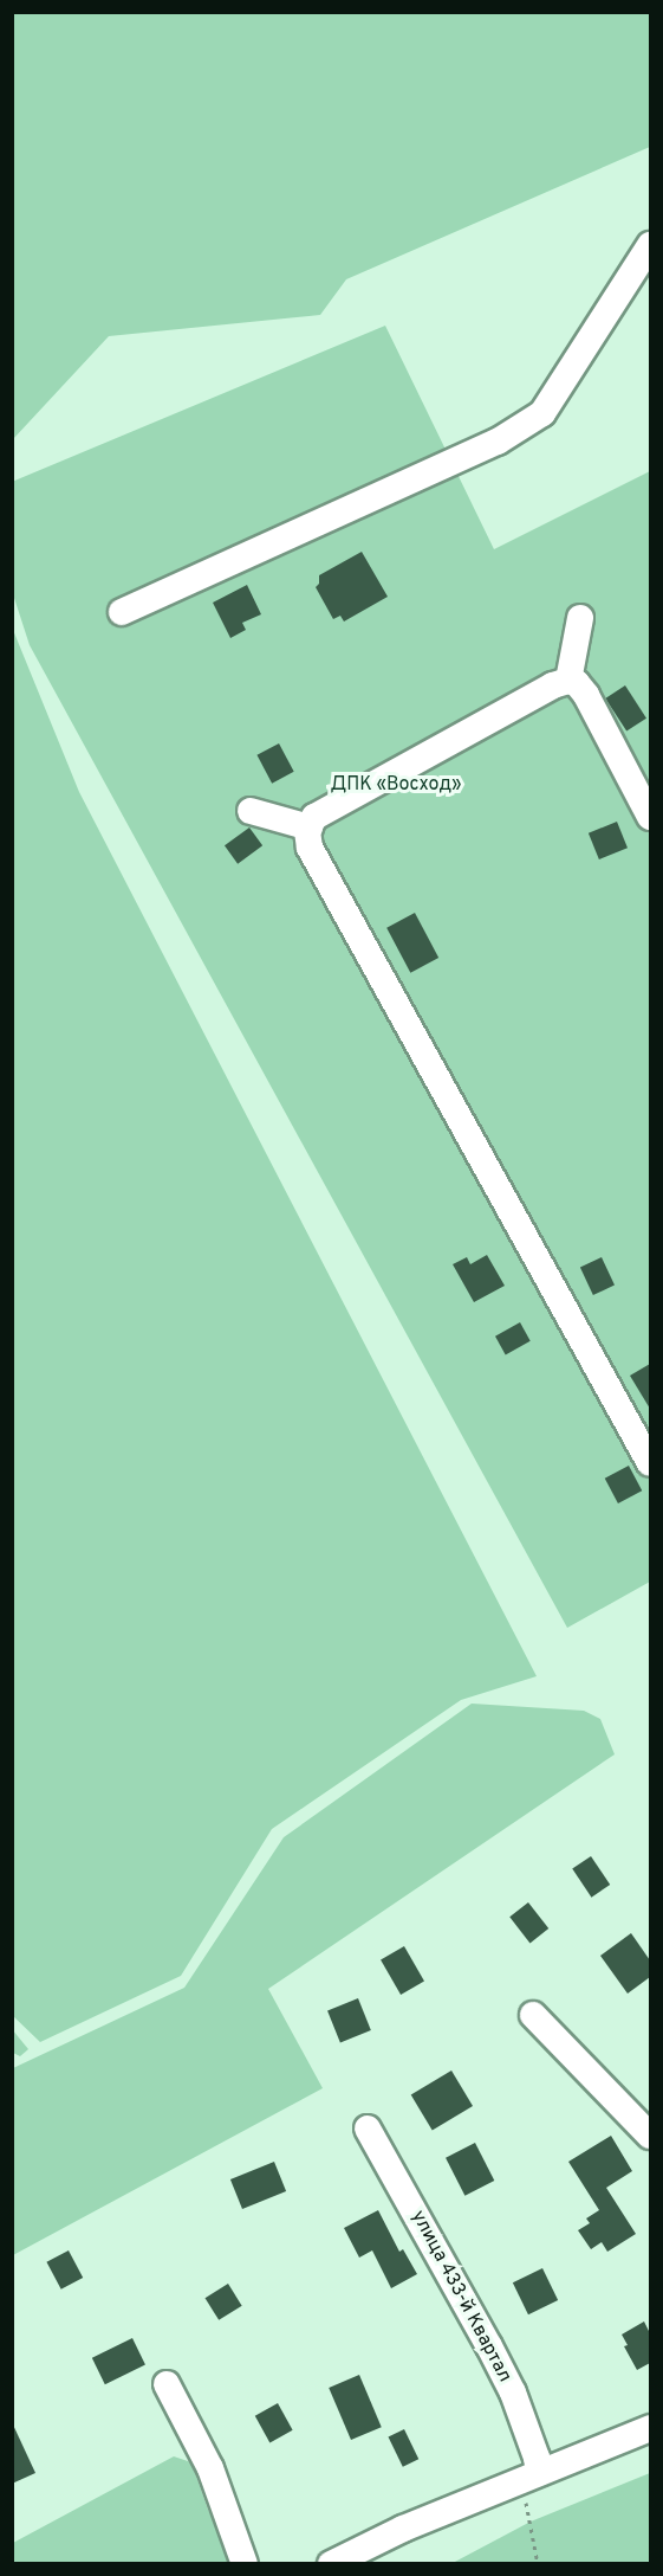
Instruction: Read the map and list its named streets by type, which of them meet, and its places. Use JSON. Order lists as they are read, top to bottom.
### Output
{
  "streets": {
    "street": ["улица 433-й Квартал"]
  },
  "parks": ["ДПК «Восход»"]
}
